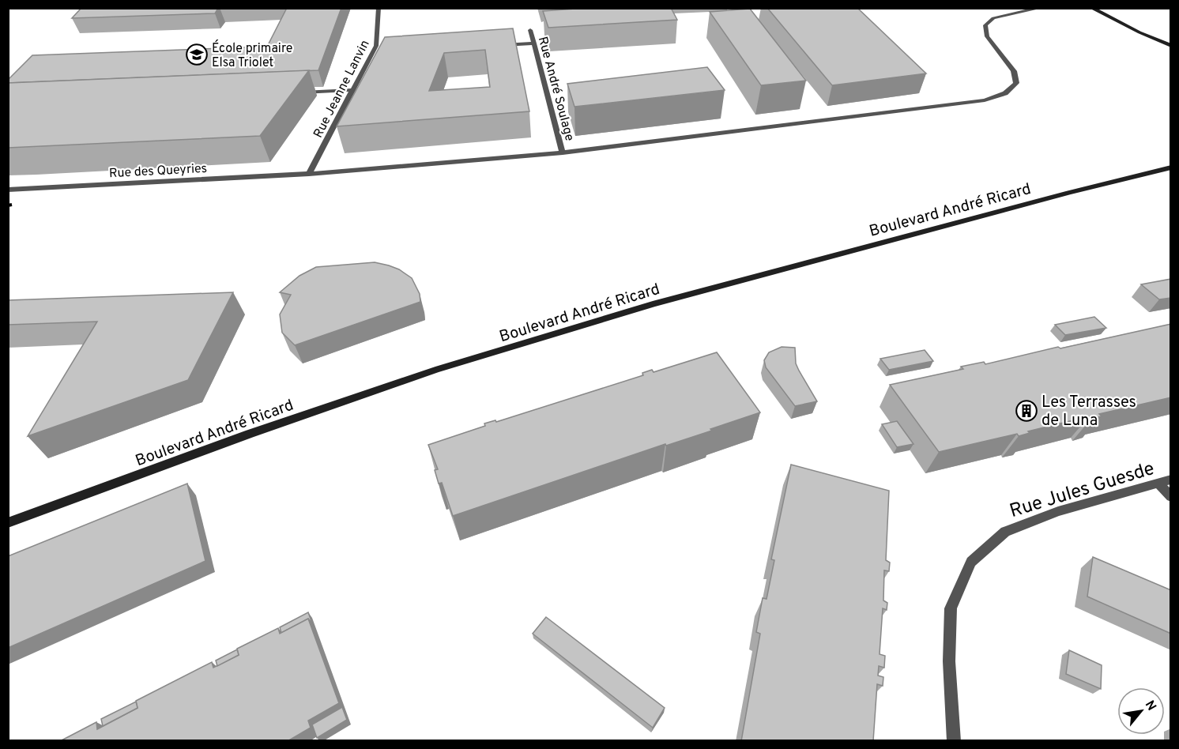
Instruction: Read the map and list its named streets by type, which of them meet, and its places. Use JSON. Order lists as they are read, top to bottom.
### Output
{
  "streets": {
    "main road": ["Boulevard André Ricard"],
    "street": [
      "Rue Jeanne Lanvin",
      "Rue André Soulage",
      "Rue des Queyries",
      "Rue Jules Guesde"
    ]
  },
  "crossings": [
    ["Rue Jeanne Lanvin", "Rue des Queyries"],
    ["Rue André Soulage", "Rue des Queyries"]
  ],
  "places": {
    "school or university": ["École primaire Elsa Triolet"],
    "building": ["Les Terrasses de Luna"]
  },
  "north": "top right"
}
